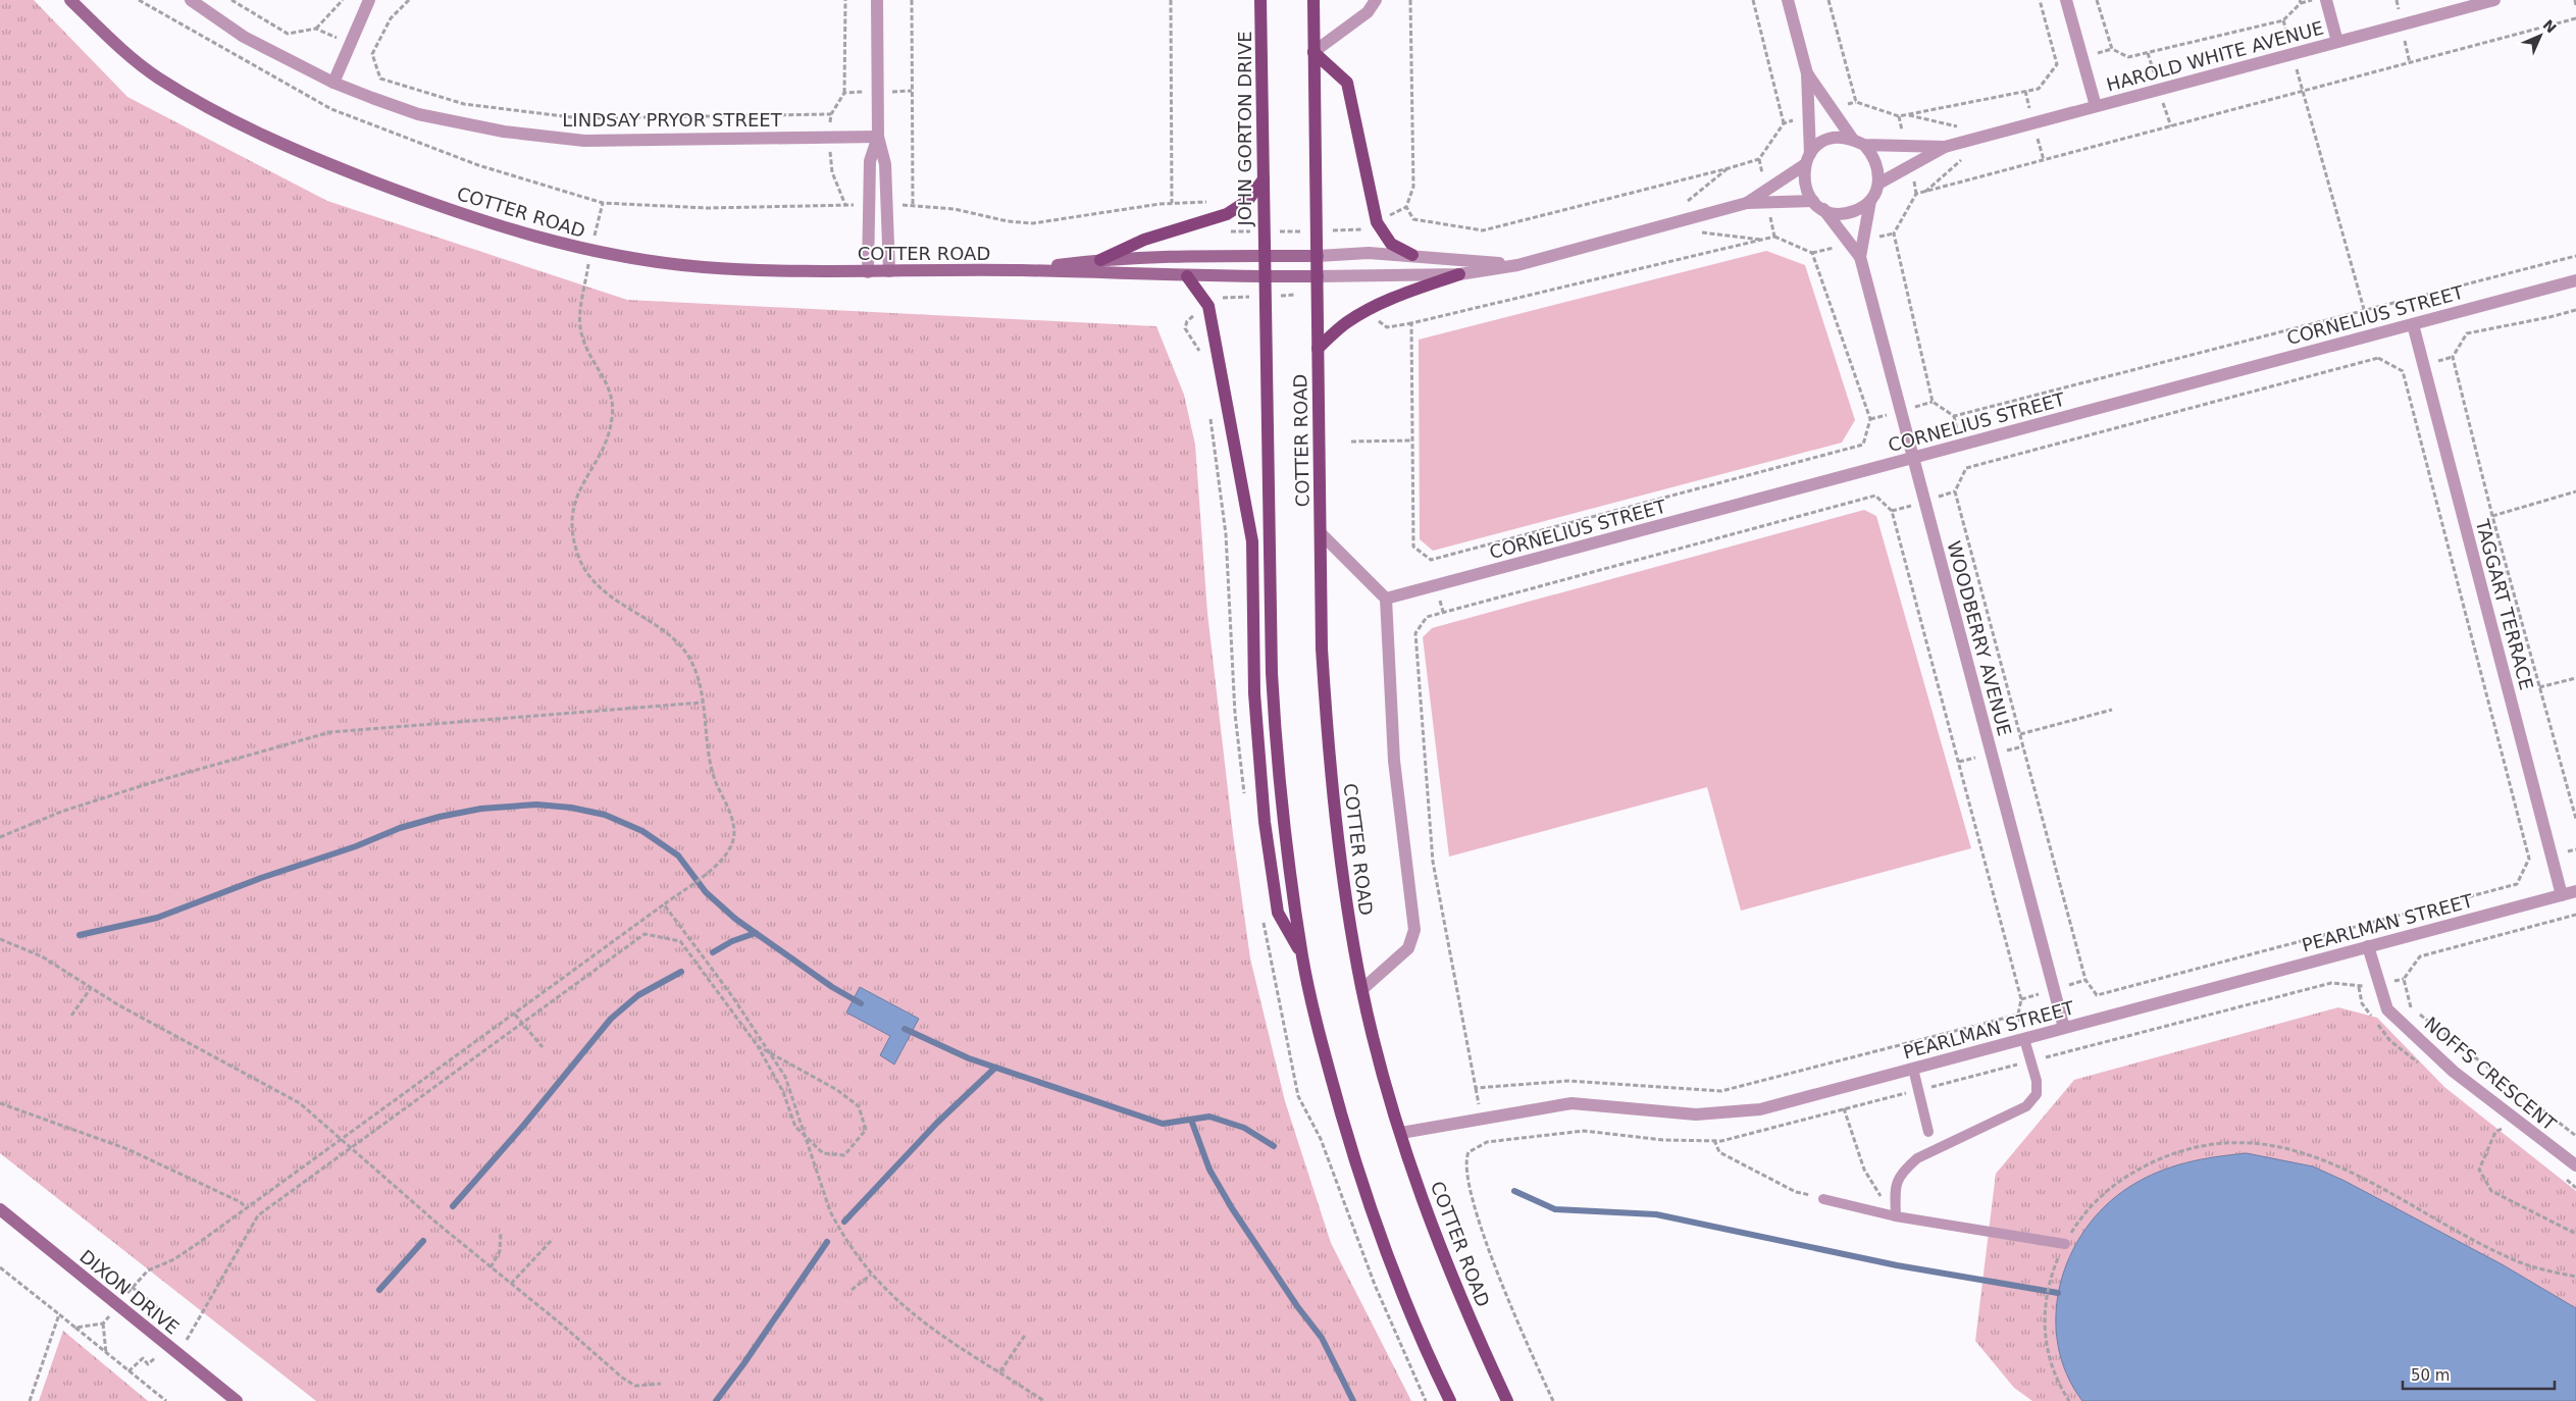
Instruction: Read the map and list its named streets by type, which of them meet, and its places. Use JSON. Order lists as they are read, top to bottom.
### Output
{
  "streets": {
    "main road": ["JOHN GORTON DRIVE", "COTTER ROAD", "DIXON DRIVE"],
    "street": [
      "HAROLD WHITE AVENUE",
      "LINDSAY PRYOR STREET",
      "CORNELIUS STREET",
      "TAGGART TERRACE",
      "WOODBERRY AVENUE",
      "PEARLMAN STREET",
      "NOFFS CRESCENT"
    ]
  },
  "crossings": [
    ["HAROLD WHITE AVENUE", "WOODBERRY AVENUE"],
    ["JOHN GORTON DRIVE", "COTTER ROAD"],
    ["COTTER ROAD", "PEARLMAN STREET"],
    ["CORNELIUS STREET", "TAGGART TERRACE"],
    ["CORNELIUS STREET", "WOODBERRY AVENUE"],
    ["TAGGART TERRACE", "PEARLMAN STREET"],
    ["WOODBERRY AVENUE", "PEARLMAN STREET"],
    ["PEARLMAN STREET", "NOFFS CRESCENT"]
  ],
  "scale_bar": "50 m",
  "north": "top right"
}
